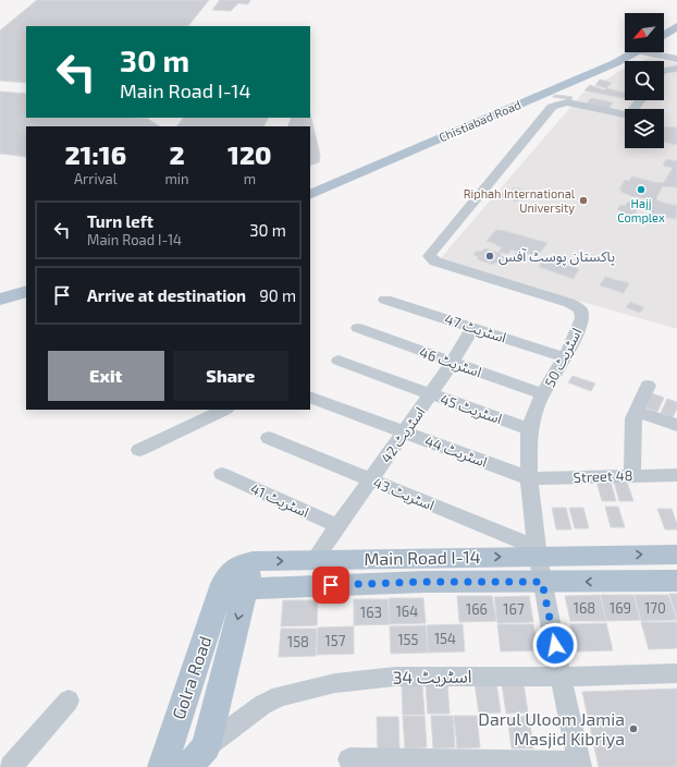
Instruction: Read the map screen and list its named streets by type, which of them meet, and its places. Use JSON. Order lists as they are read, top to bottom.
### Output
{
  "streets": {
    "main road": ["Chistiabad Road", "Main Road I-14", "Golra Road"],
    "street": [
      "اسٹریٹ 47",
      "اسٹریٹ 50",
      "اسٹریٹ 46",
      "اسٹریٹ 45",
      "اسٹریٹ 42",
      "اسٹریٹ 44",
      "Street 48",
      "اسٹریٹ 43",
      "اسٹریٹ 41",
      "اسٹریٹ 34"
    ]
  },
  "crossings": [
    ["اسٹریٹ 47", "اسٹریٹ 50"],
    ["اسٹریٹ 47", "اسٹریٹ 42"],
    ["اسٹریٹ 50", "اسٹریٹ 46"],
    ["اسٹریٹ 50", "اسٹریٹ 45"],
    ["اسٹریٹ 50", "اسٹریٹ 44"],
    ["اسٹریٹ 50", "Street 48"],
    ["اسٹریٹ 50", "اسٹریٹ 43"],
    ["اسٹریٹ 50", "Main Road I-14"],
    ["اسٹریٹ 50", "اسٹریٹ 34"],
    ["اسٹریٹ 46", "اسٹریٹ 42"],
    ["اسٹریٹ 45", "اسٹریٹ 42"],
    ["اسٹریٹ 42", "اسٹریٹ 44"],
    ["اسٹریٹ 42", "اسٹریٹ 43"],
    ["اسٹریٹ 42", "اسٹریٹ 41"],
    ["اسٹریٹ 42", "Main Road I-14"],
    ["اسٹریٹ 44", "Street 48"],
    ["اسٹریٹ 43", "Main Road I-14"],
    ["Main Road I-14", "Golra Road"]
  ],
  "places": [
    "Hajj Complex",
    "Riphah International University",
    "پاکستان پوسٹ آفس",
    "Darul Uloom Jamia Masjid Kibriya"
  ],
  "house_numbers": [
    "168",
    "169",
    "170",
    "166",
    "167",
    "164",
    "163",
    "154",
    "155",
    "157",
    "158"
  ],
  "north": "bottom left",
  "page": {
    "turn": ["30 m", "Main Road I-14"],
    "eta": [
      "21:16",
      "Arrival",
      "2",
      "min",
      "120",
      "m"
    ],
    "list": [
      {
        "name": "Turn left",
        "note": "Main Road I-14",
        "value": "30 m"
      },
      {
        "name": "Arrive at destination",
        "value": "90 m"
      }
    ],
    "buttons": ["Exit", "Share"]
  }
}
